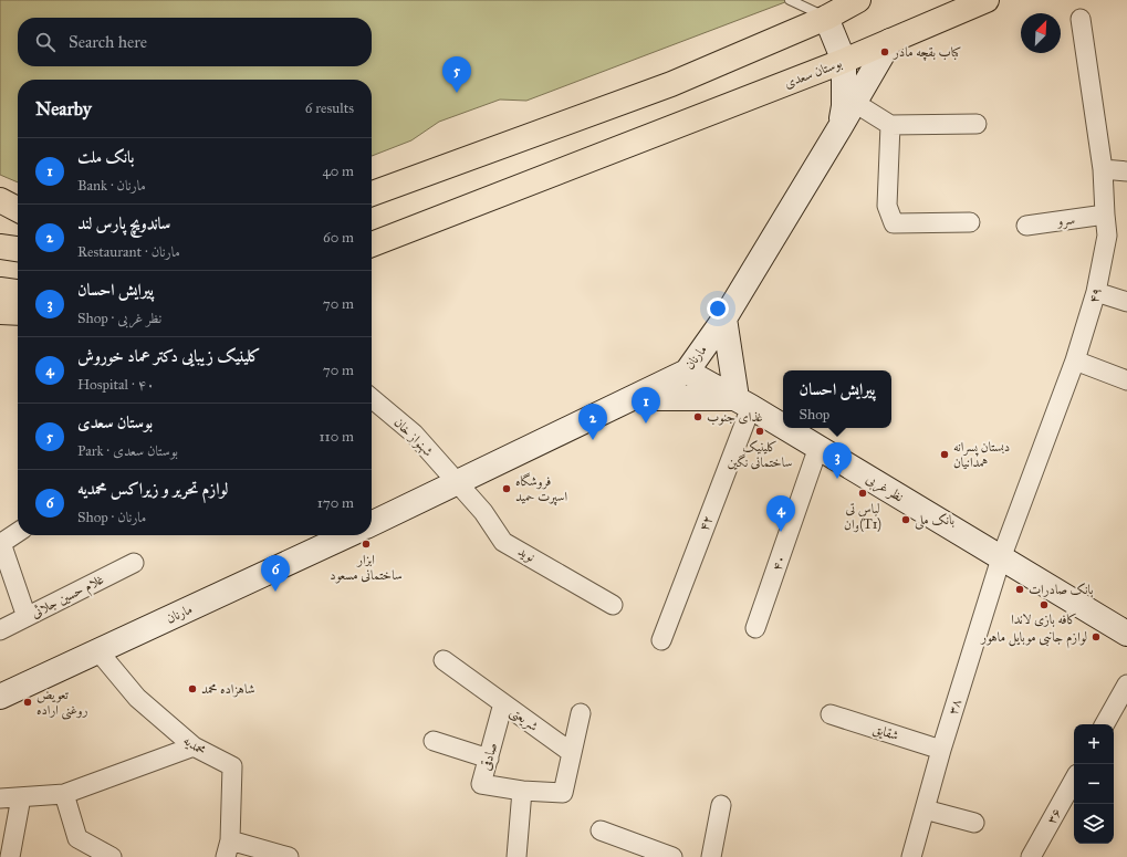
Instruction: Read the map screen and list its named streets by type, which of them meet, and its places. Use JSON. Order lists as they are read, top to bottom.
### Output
{
  "streets": {
    "main road": ["بوستان سعدی", "مارنان", "نظر غربی"],
    "street": [
      "سرو",
      "۴۹",
      "شهنواز خان",
      "۴۲",
      "نوید",
      "۴۰",
      "غلام حسین جلائی",
      "۳۸",
      "شریعتی",
      "شقایق",
      "محمدیه",
      "صادقی",
      "۳۶"
    ]
  },
  "crossings": [
    ["بوستان سعدی", "مارنان"],
    ["سرو", "۴۹"],
    ["۴۹", "نظر غربی"],
    ["۴۹", "۳۸"],
    ["مارنان", "شهنواز خان"],
    ["مارنان", "نظر غربی"],
    ["مارنان", "نوید"],
    ["مارنان", "محمدیه"],
    ["شهنواز خان", "نوید"],
    ["نظر غربی", "۴۲"],
    ["نظر غربی", "۴۰"],
    ["نظر غربی", "۳۸"],
    ["۳۸", "شقایق"],
    ["شریعتی", "صادقی"]
  ],
  "places": [
    "کباب بقچه مادر",
    "غذای جنوب",
    "کلینیک ساختمانی نگین",
    "دبستان پسرانه همدانیان",
    "فروشگاه اسپرت حمید",
    "لباس تی وان(T1)",
    "بانک ملی",
    "ابزار ساختمانی مسعود",
    "بانک صادرات",
    "کافه بازی لاندا",
    "لوازم جانبی موبایل ماهور",
    "شاهزاده محمد",
    "تعویض روغنی اراده"
  ],
  "north": "top right",
  "page": {
    "search": "Search here",
    "pins": [
      "5",
      "1",
      "2",
      "3",
      "4",
      "6"
    ],
    "heading": ["Nearby", "6 results"],
    "list": [
      {
        "mark": "1",
        "name": "بانک ملت",
        "note": "Bank · مارنان",
        "value": "40 m"
      },
      {
        "mark": "2",
        "name": "ساندویچ پارس لند",
        "note": "Restaurant · مارنان",
        "value": "60 m"
      },
      {
        "mark": "3",
        "name": "پیرایش احسان",
        "note": "Shop · نظر غربی",
        "value": "70 m"
      },
      {
        "mark": "4",
        "name": "کلینیک زیبایی دکتر عماد خوروش",
        "note": "Hospital · ۴۰",
        "value": "70 m"
      },
      {
        "mark": "5",
        "name": "بوستان سعدی",
        "note": "Park · بوستان سعدی",
        "value": "110 m"
      },
      {
        "mark": "6",
        "name": "لوازم تحریر و زیراکس محمدیه",
        "note": "Shop · مارنان",
        "value": "170 m"
      }
    ],
    "popup": ["پیرایش احسان", "Shop"],
    "map_buttons": ["+", "−"]
  }
}
